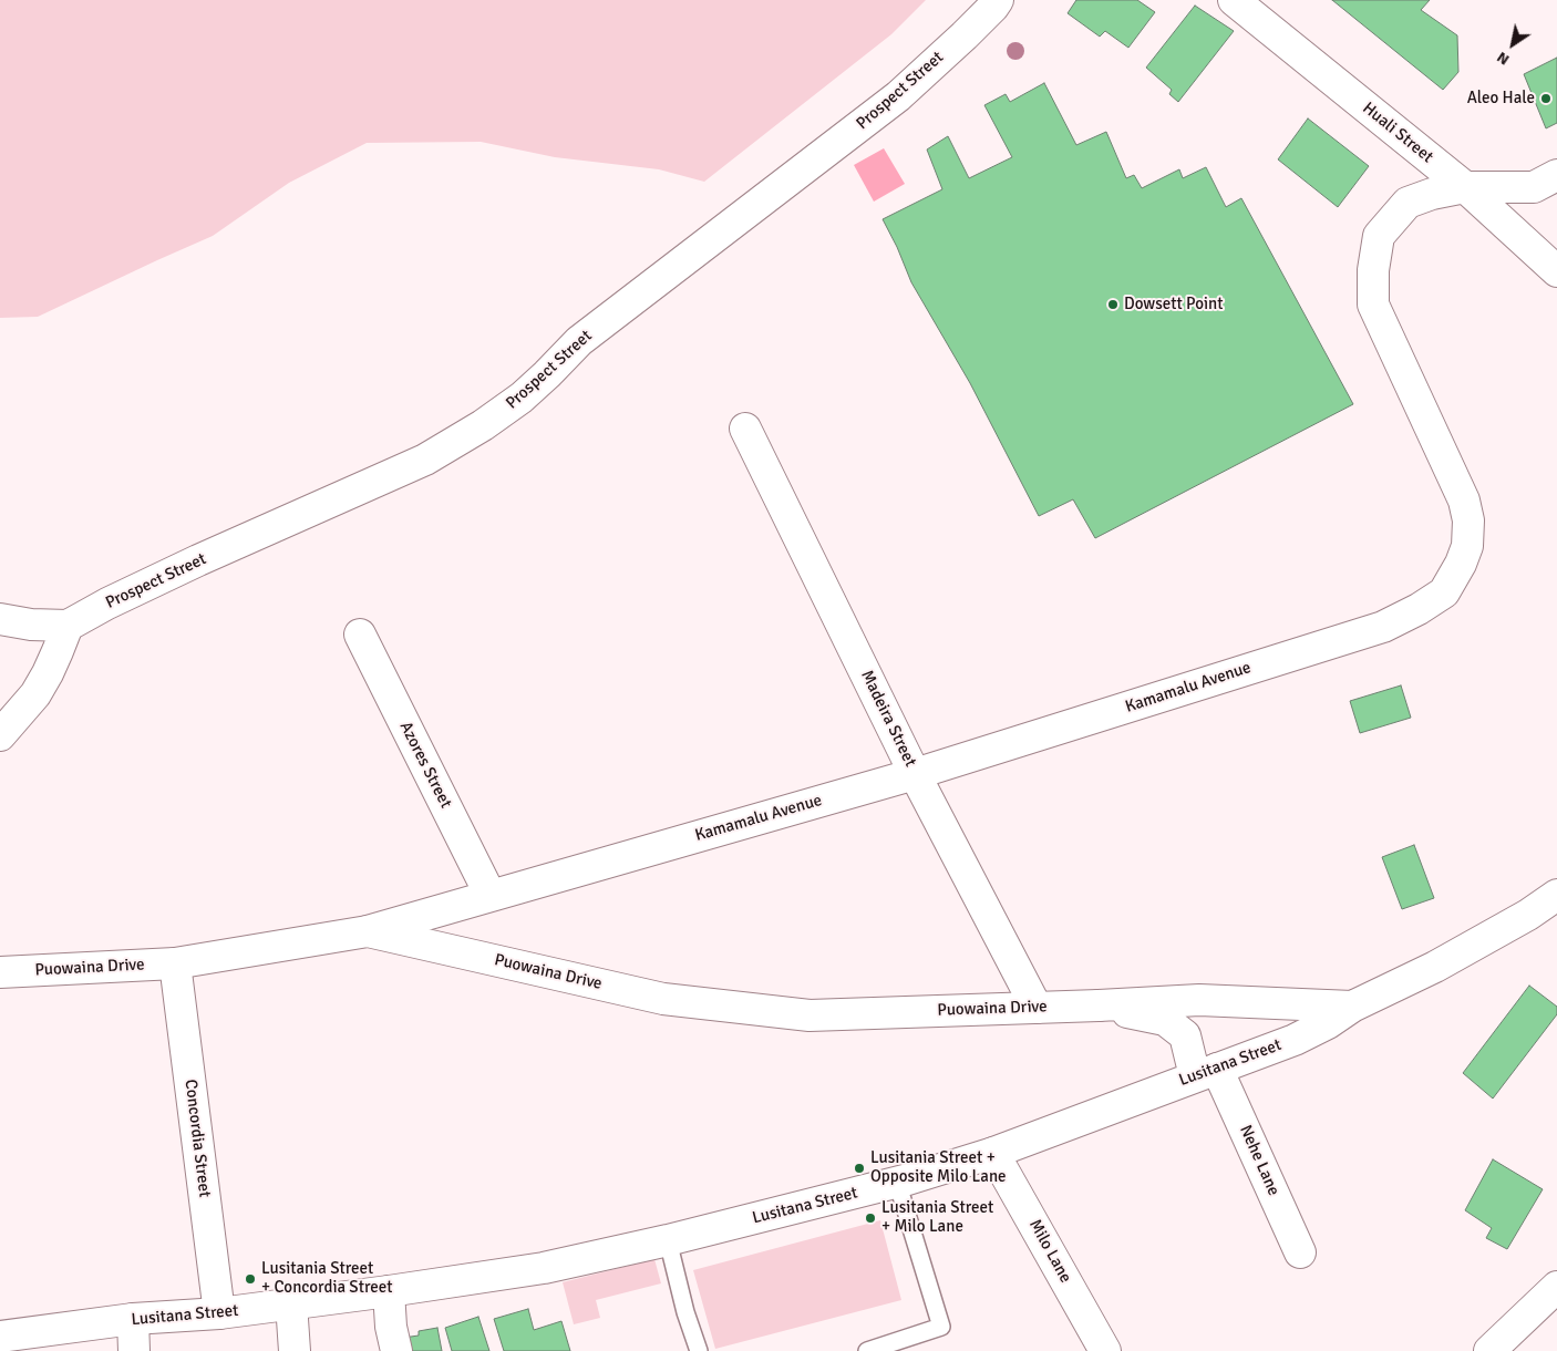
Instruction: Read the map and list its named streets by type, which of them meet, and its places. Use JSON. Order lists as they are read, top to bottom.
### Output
{
  "streets": {
    "street": [
      "Prospect Street",
      "Huali Street",
      "Kamamalu Avenue",
      "Madeira Street",
      "Azores Street",
      "Puowaina Drive",
      "Lusitana Street",
      "Concordia Street",
      "Nehe Lane",
      "Milo Lane"
    ]
  },
  "crossings": [
    ["Huali Street", "Kamamalu Avenue"],
    ["Kamamalu Avenue", "Madeira Street"],
    ["Kamamalu Avenue", "Azores Street"],
    ["Kamamalu Avenue", "Puowaina Drive"],
    ["Madeira Street", "Puowaina Drive"],
    ["Puowaina Drive", "Concordia Street"],
    ["Puowaina Drive", "Nehe Lane"],
    ["Lusitana Street", "Concordia Street"],
    ["Lusitana Street", "Nehe Lane"],
    ["Lusitana Street", "Milo Lane"]
  ],
  "places": [
    "Aleo Hale",
    "Dowsett Point",
    "Lusitania Street + Opposite Milo Lane",
    "Lusitania Street + Milo Lane",
    "Lusitania Street + Concordia Street"
  ],
  "north": "bottom left"
}
